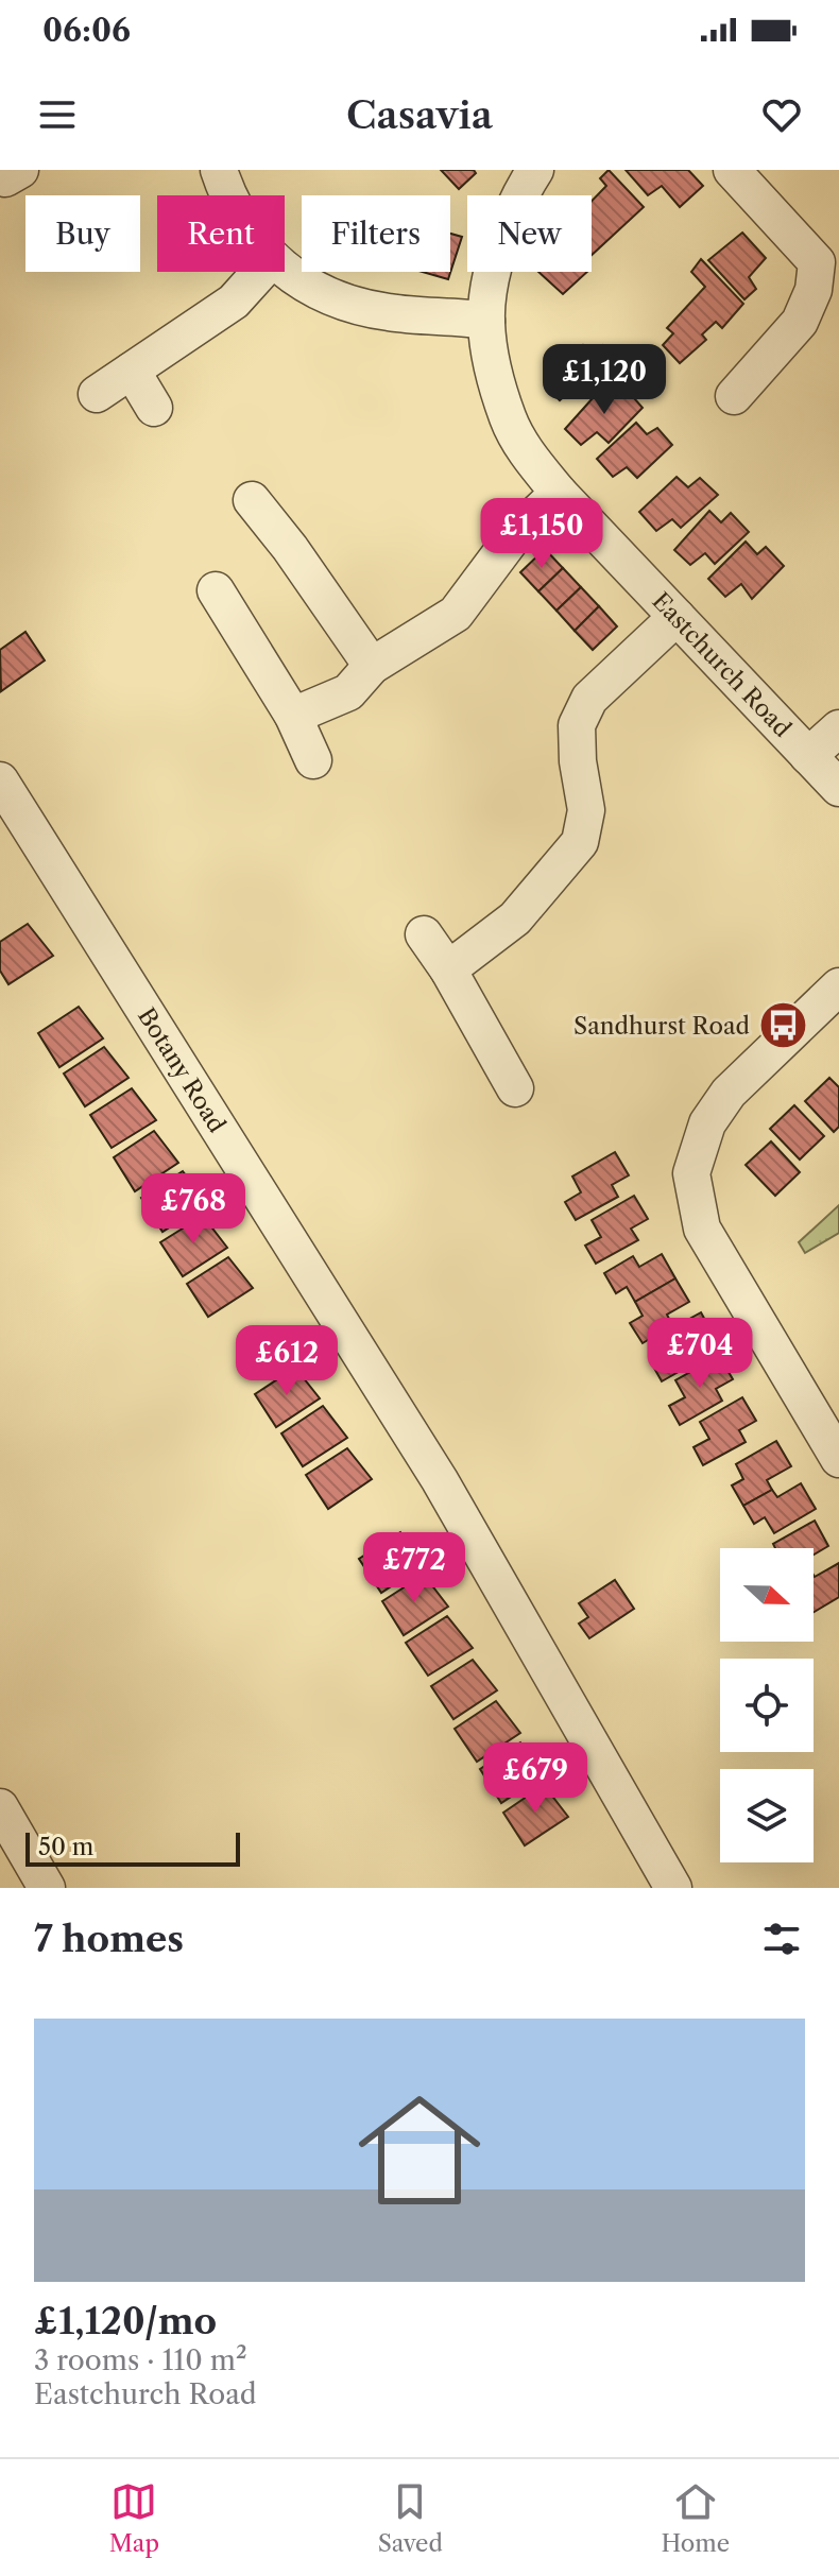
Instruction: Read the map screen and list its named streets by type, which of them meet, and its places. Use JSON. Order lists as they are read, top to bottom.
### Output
{
  "streets": {
    "street": ["Eastchurch Road", "Botany Road"]
  },
  "places": {
    "bus stop": ["Sandhurst Road"]
  },
  "scale_bar": "50 m",
  "north": "right",
  "page": {
    "status": "06:06",
    "header": "Casavia",
    "chip": [
      "Buy",
      "Rent",
      "Filters",
      "New"
    ],
    "price": [
      "£1,120",
      "£1,150",
      "£768",
      "£704",
      "£612",
      "£772",
      "£679"
    ],
    "scale": "50 m",
    "heading": "7 homes",
    "list": [
      {
        "name": "£1,120/mo",
        "note": "3 rooms · 110 m² · Eastchurch Road"
      }
    ],
    "tabs": ["Map", "Saved", "Home"]
  }
}
